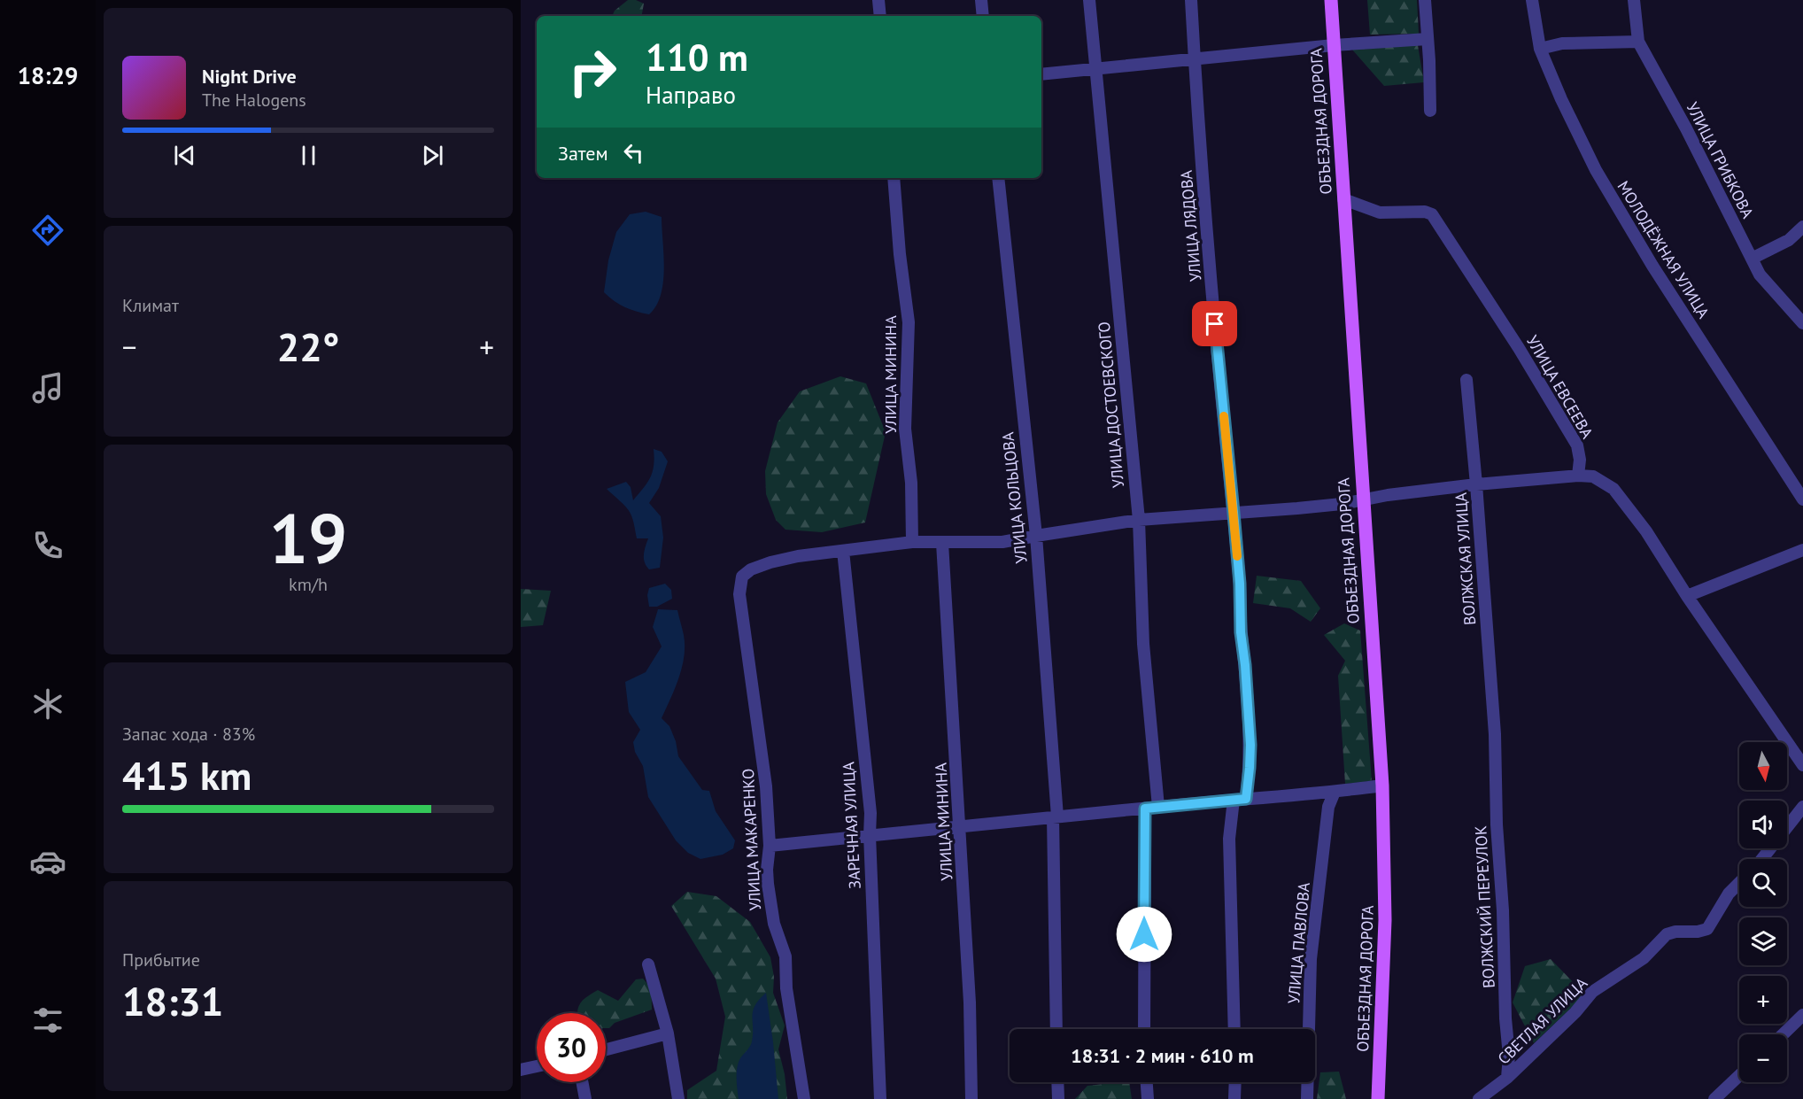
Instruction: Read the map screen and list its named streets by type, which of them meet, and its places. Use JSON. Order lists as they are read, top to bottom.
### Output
{
  "streets": {
    "main road": ["ОБЪЕЗДНАЯ ДОРОГА"],
    "street": [
      "УЛИЦА ГРИБКОВА",
      "УЛИЦА ЛЯДОВА",
      "МОЛОДЁЖНАЯ УЛИЦА",
      "УЛИЦА МИНИНА",
      "УЛИЦА ЕВСЕЕВА",
      "УЛИЦА ДОСТОЕВСКОГО",
      "УЛИЦА КОЛЬЦОВА",
      "ВОЛЖСКАЯ УЛИЦА",
      "ЗАРЕЧНАЯ УЛИЦА",
      "УЛИЦА МАКАРЕНКО",
      "ВОЛЖСКИЙ ПЕРЕУЛОК",
      "УЛИЦА ПАВЛОВА",
      "СВЕТЛАЯ УЛИЦА"
    ]
  },
  "crossings": [
    ["ОБЪЕЗДНАЯ ДОРОГА", "УЛИЦА ЕВСЕЕВА"],
    ["ВОЛЖСКАЯ УЛИЦА", "ВОЛЖСКИЙ ПЕРЕУЛОК"],
    ["ЗАРЕЧНАЯ УЛИЦА", "УЛИЦА МАКАРЕНКО"],
    ["ВОЛЖСКИЙ ПЕРЕУЛОК", "СВЕТЛАЯ УЛИЦА"]
  ],
  "north": "bottom",
  "page": {
    "tabs": "18:29",
    "turn": ["110 m", "Направо"],
    "song": ["Night Drive", "The Halogens"],
    "then": "Затем",
    "tile": [
      "Климат",
      ["19", "km/h"],
      ["Запас хода · 83%", "415 km"],
      ["Прибытие", "18:31"]
    ],
    "heat": ["−", "22°", "+"],
    "map_buttons": ["+", "−"],
    "limit": "30",
    "trip": "18:31 · 2 мин · 610 m"
  }
}
